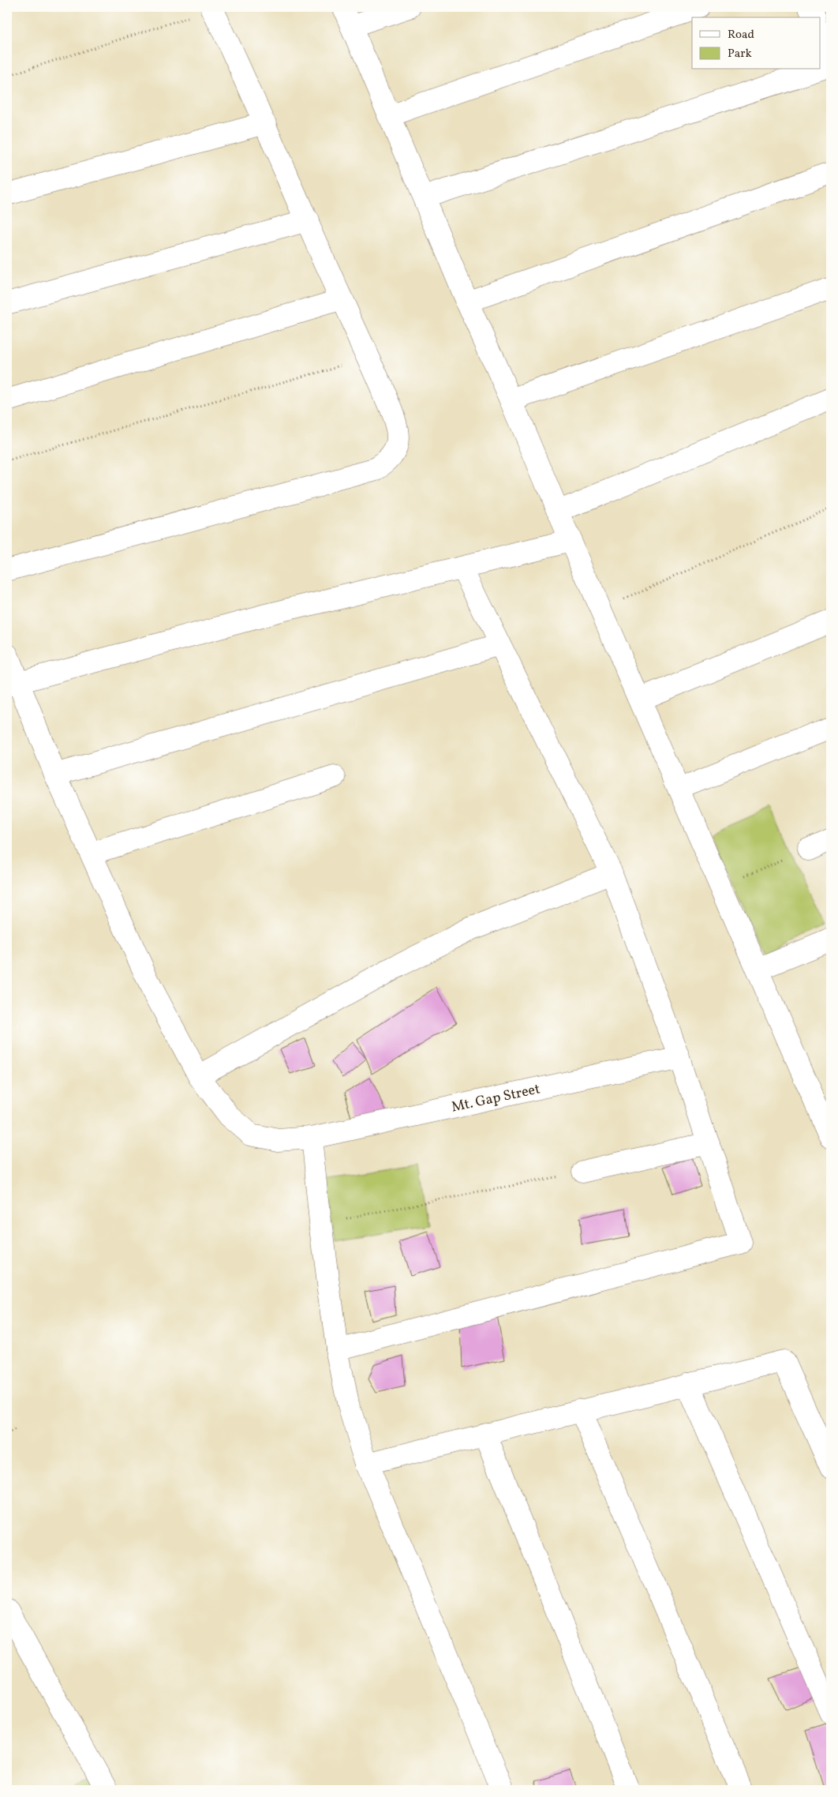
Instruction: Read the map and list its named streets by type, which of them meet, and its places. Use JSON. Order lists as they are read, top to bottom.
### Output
{
  "streets": {
    "street": ["Mt. Gap Street"]
  },
  "legend": ["Road", "Park"]
}
